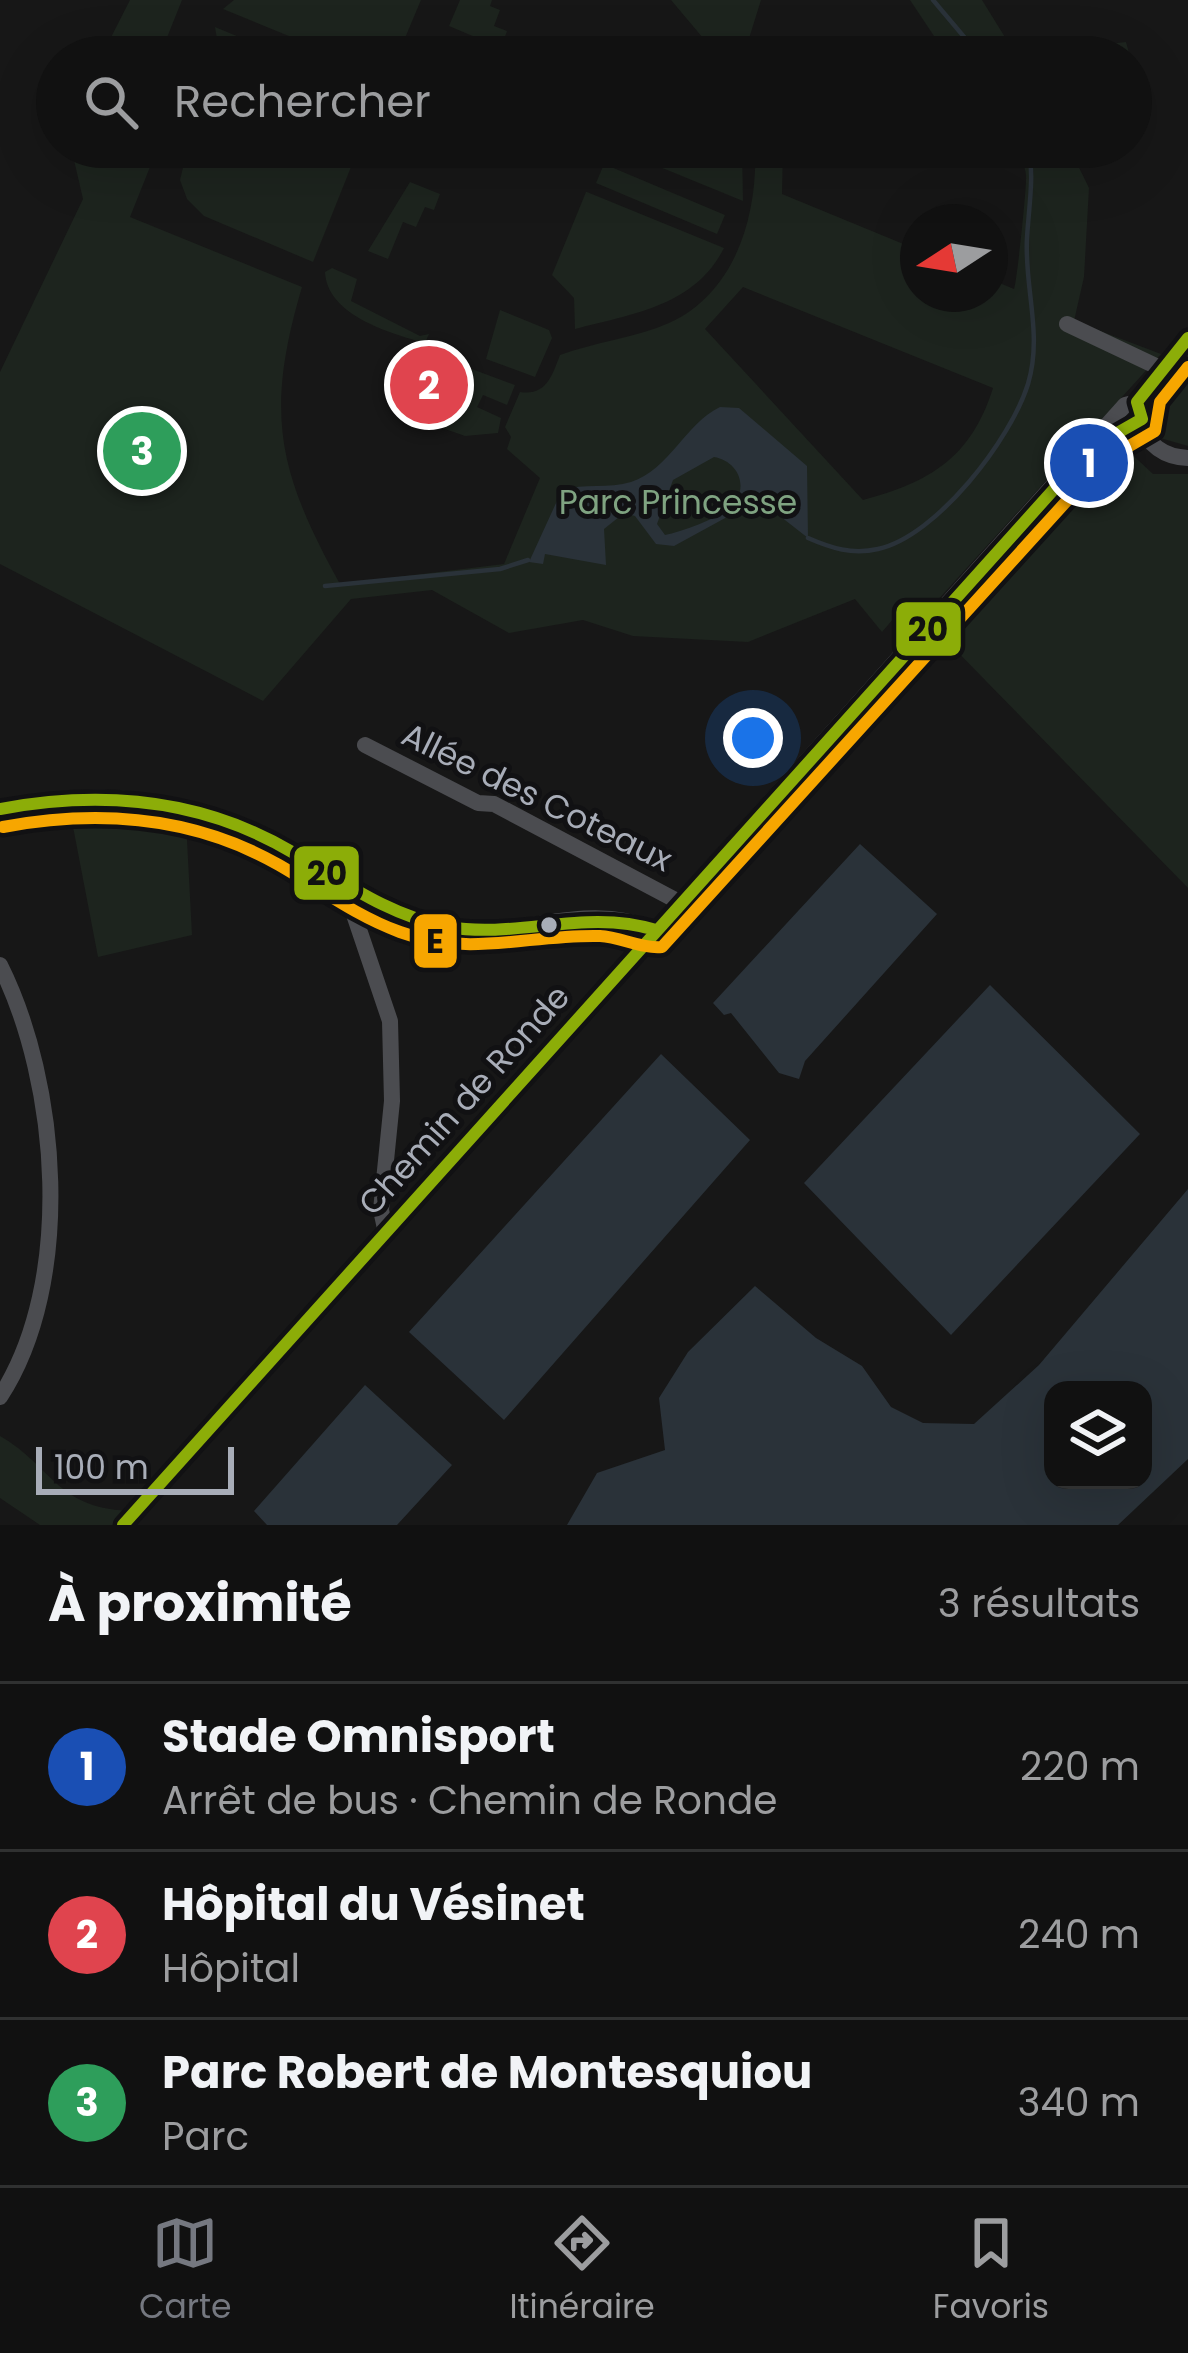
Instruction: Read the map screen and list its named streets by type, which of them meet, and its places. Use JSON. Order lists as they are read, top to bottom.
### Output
{
  "streets": {
    "street": ["Allée des Coteaux", "Chemin de Ronde"]
  },
  "crossings": [
    ["Allée des Coteaux", "Chemin de Ronde"]
  ],
  "parks": ["Parc Princesse"],
  "lines": ["transit line 20", "transit line E"],
  "scale_bar": "100 m",
  "north": "left",
  "page": {
    "search": "Rechercher",
    "pins": ["2", "3", "1"],
    "scale": "100 m",
    "heading": ["À proximité", "3 résultats"],
    "list": [
      {
        "mark": "1",
        "name": "Stade Omnisport",
        "note": "Arrêt de bus · Chemin de Ronde",
        "value": "220 m"
      },
      {
        "mark": "2",
        "name": "Hôpital du Vésinet",
        "note": "Hôpital",
        "value": "240 m"
      },
      {
        "mark": "3",
        "name": "Parc Robert de Montesquiou",
        "note": "Parc",
        "value": "340 m"
      }
    ],
    "nav": ["Carte", "Itinéraire", "Favoris"]
  }
}
